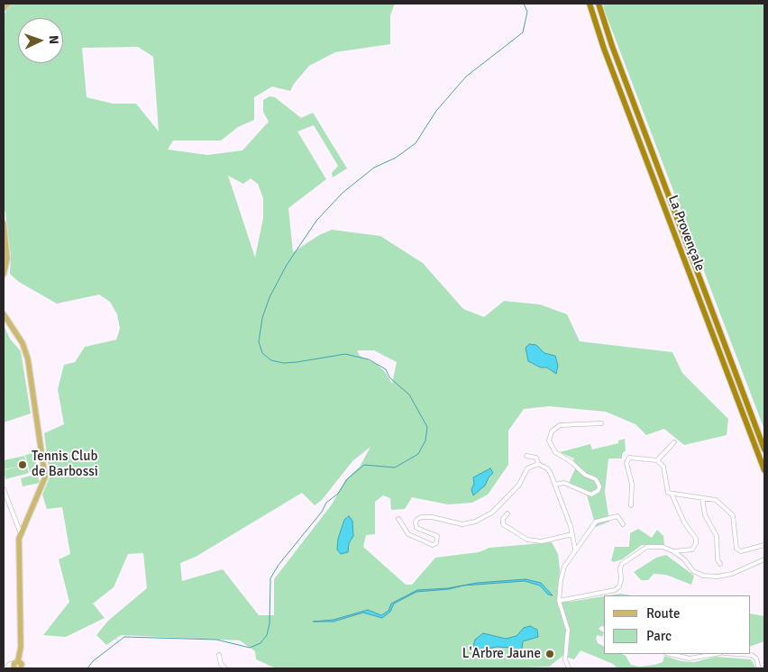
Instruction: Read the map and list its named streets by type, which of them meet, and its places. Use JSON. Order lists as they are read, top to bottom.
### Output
{
  "streets": {
    "highway": ["La Provençale"]
  },
  "places": ["Tennis Club de Barbossi", "L'Arbre Jaune"],
  "legend": ["Route", "Parc"],
  "north": "right"
}
